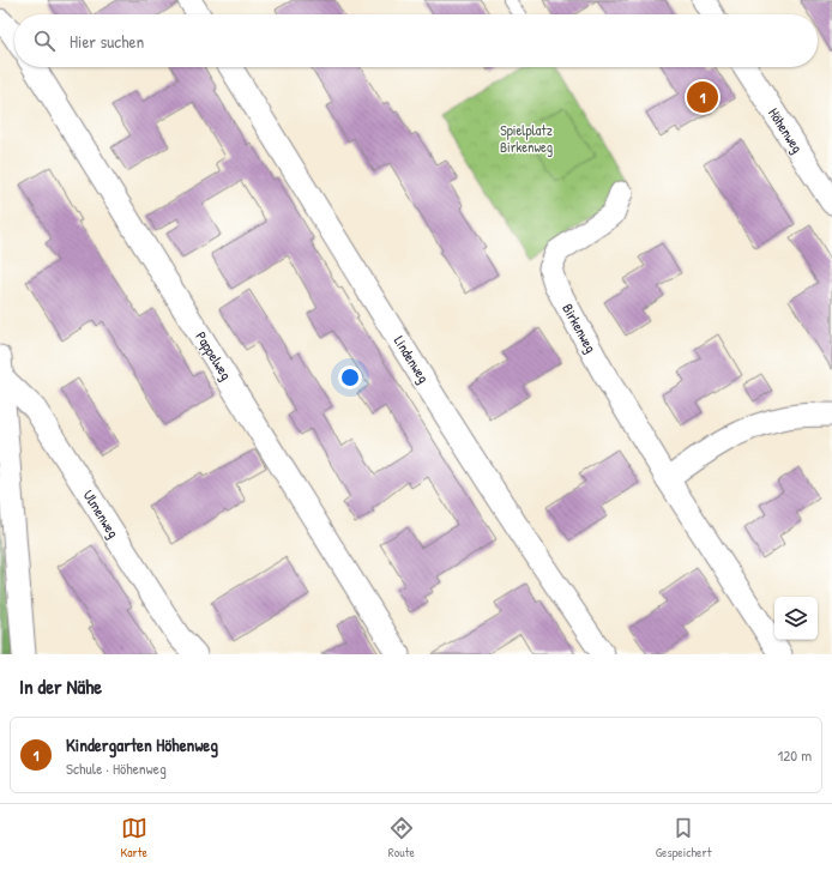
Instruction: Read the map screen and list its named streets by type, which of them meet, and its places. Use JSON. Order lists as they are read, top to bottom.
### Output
{
  "streets": {
    "street": [
      "Höhenweg",
      "Birkenweg",
      "Pappelweg",
      "Lindenweg",
      "Ulmenweg"
    ]
  },
  "parks": ["Spielplatz Birkenweg"],
  "page": {
    "search": "Hier suchen",
    "pins": "1",
    "heading": "In der Nähe",
    "list": [
      {
        "mark": "1",
        "name": "Kindergarten Höhenweg",
        "note": "Schule · Höhenweg",
        "value": "120 m"
      }
    ],
    "nav": ["Karte", "Route", "Gespeichert"]
  }
}
